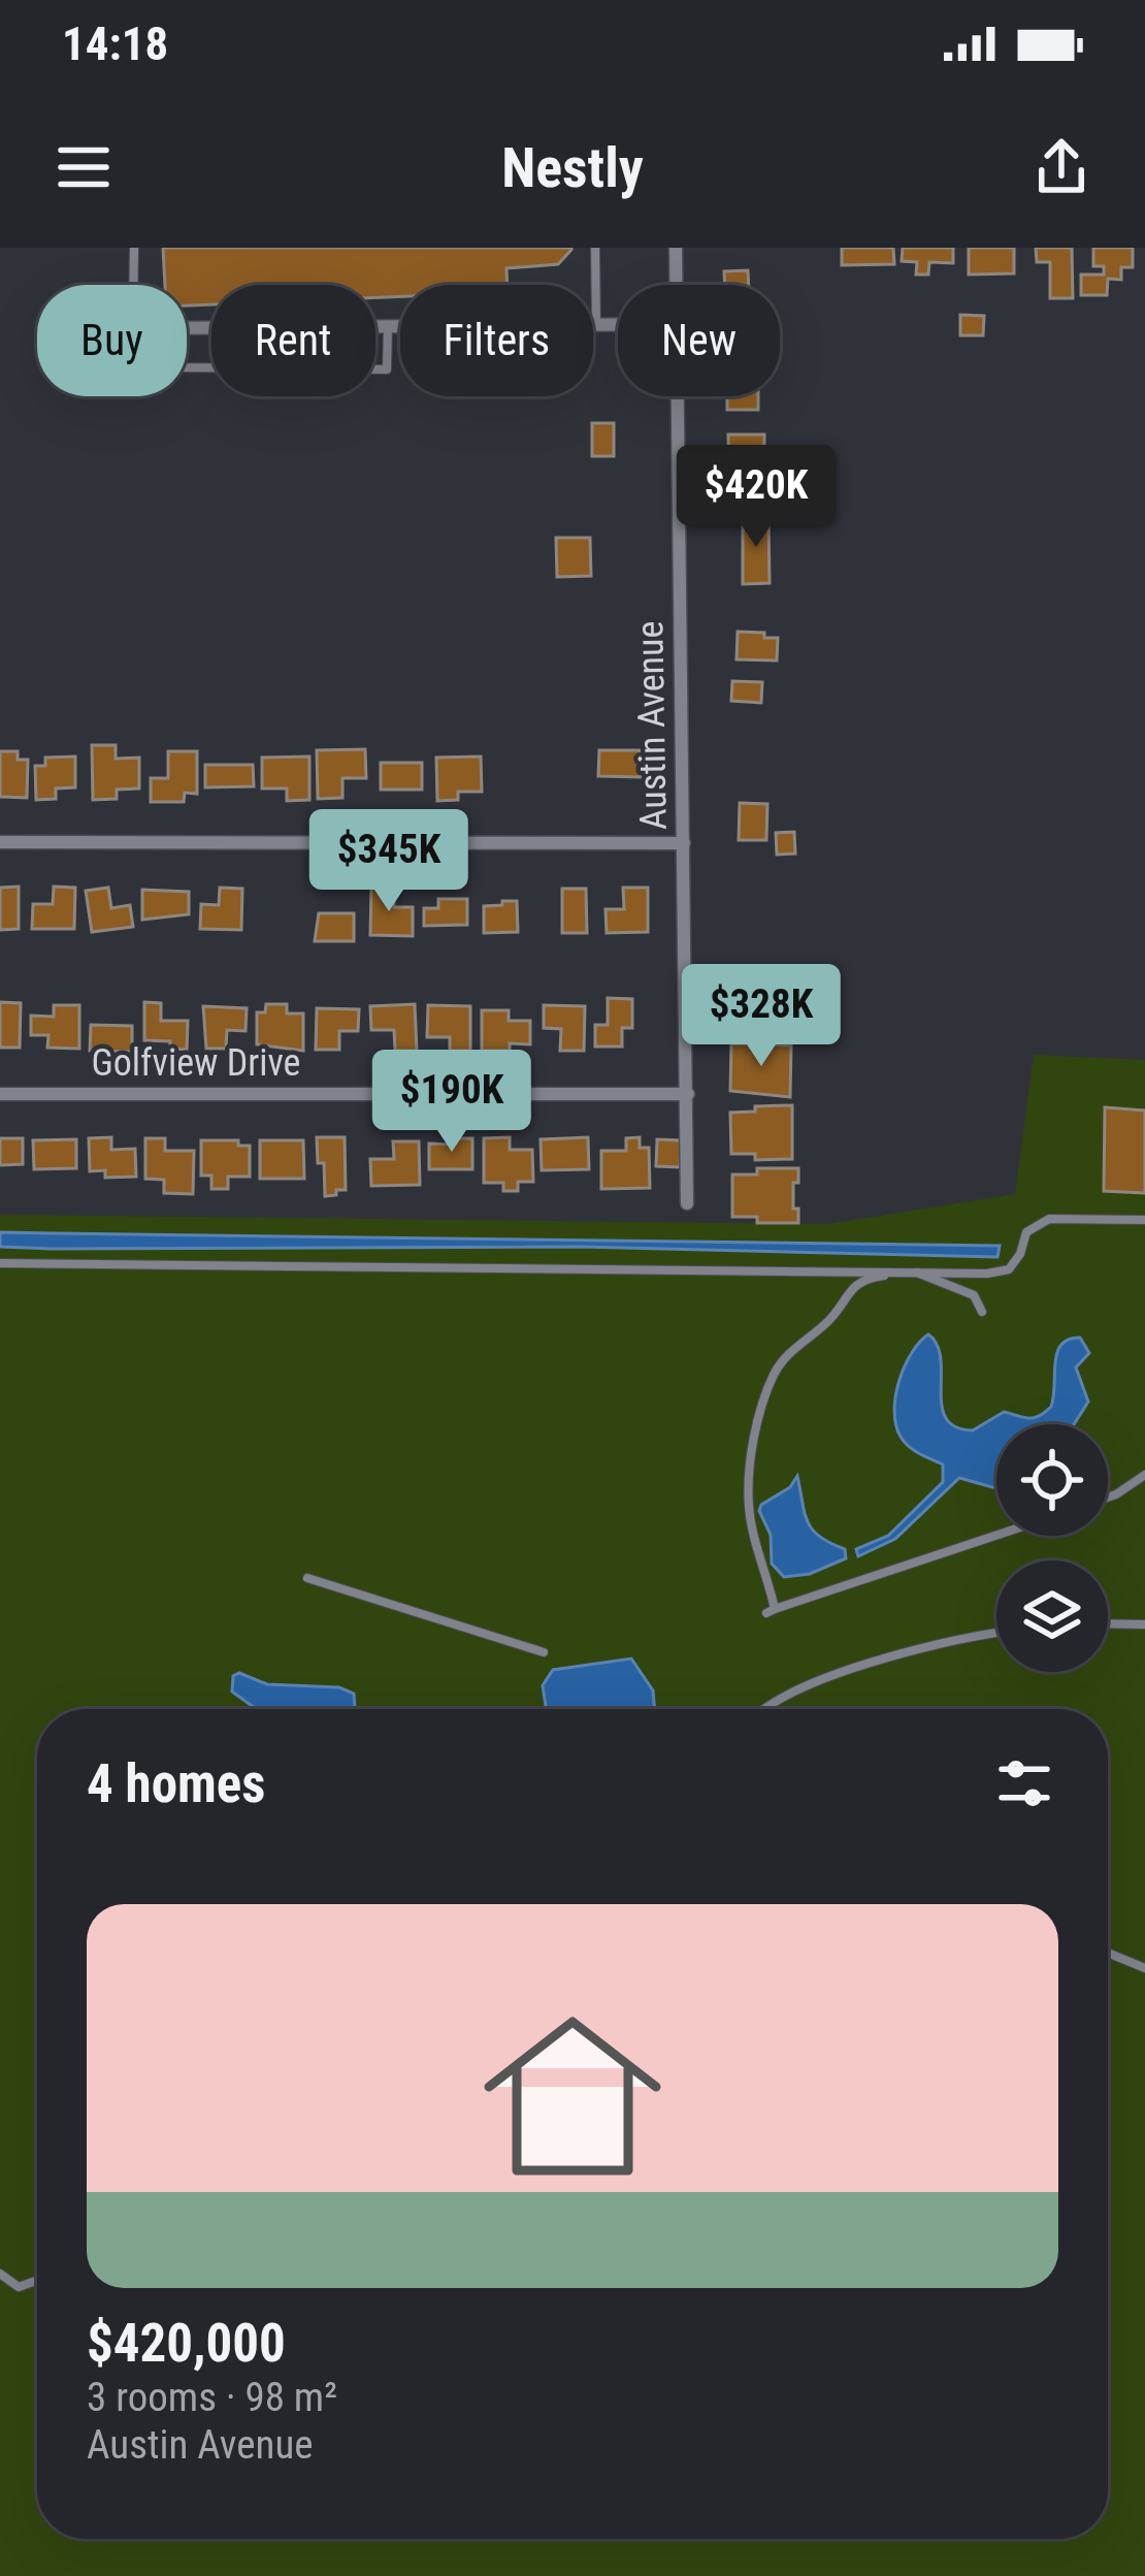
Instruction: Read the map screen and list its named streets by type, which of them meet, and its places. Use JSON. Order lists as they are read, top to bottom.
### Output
{
  "streets": {
    "street": ["Austin Avenue", "Golfview Drive"]
  },
  "crossings": [
    ["Austin Avenue", "Golfview Drive"]
  ],
  "page": {
    "status": "14:18",
    "header": "Nestly",
    "chip": [
      "Buy",
      "Rent",
      "Filters",
      "New"
    ],
    "price": [
      "$420K",
      "$345K",
      "$328K",
      "$190K"
    ],
    "heading": "4 homes",
    "list": [
      {
        "name": "$420,000",
        "note": "3 rooms · 98 m² · Austin Avenue"
      }
    ]
  }
}
